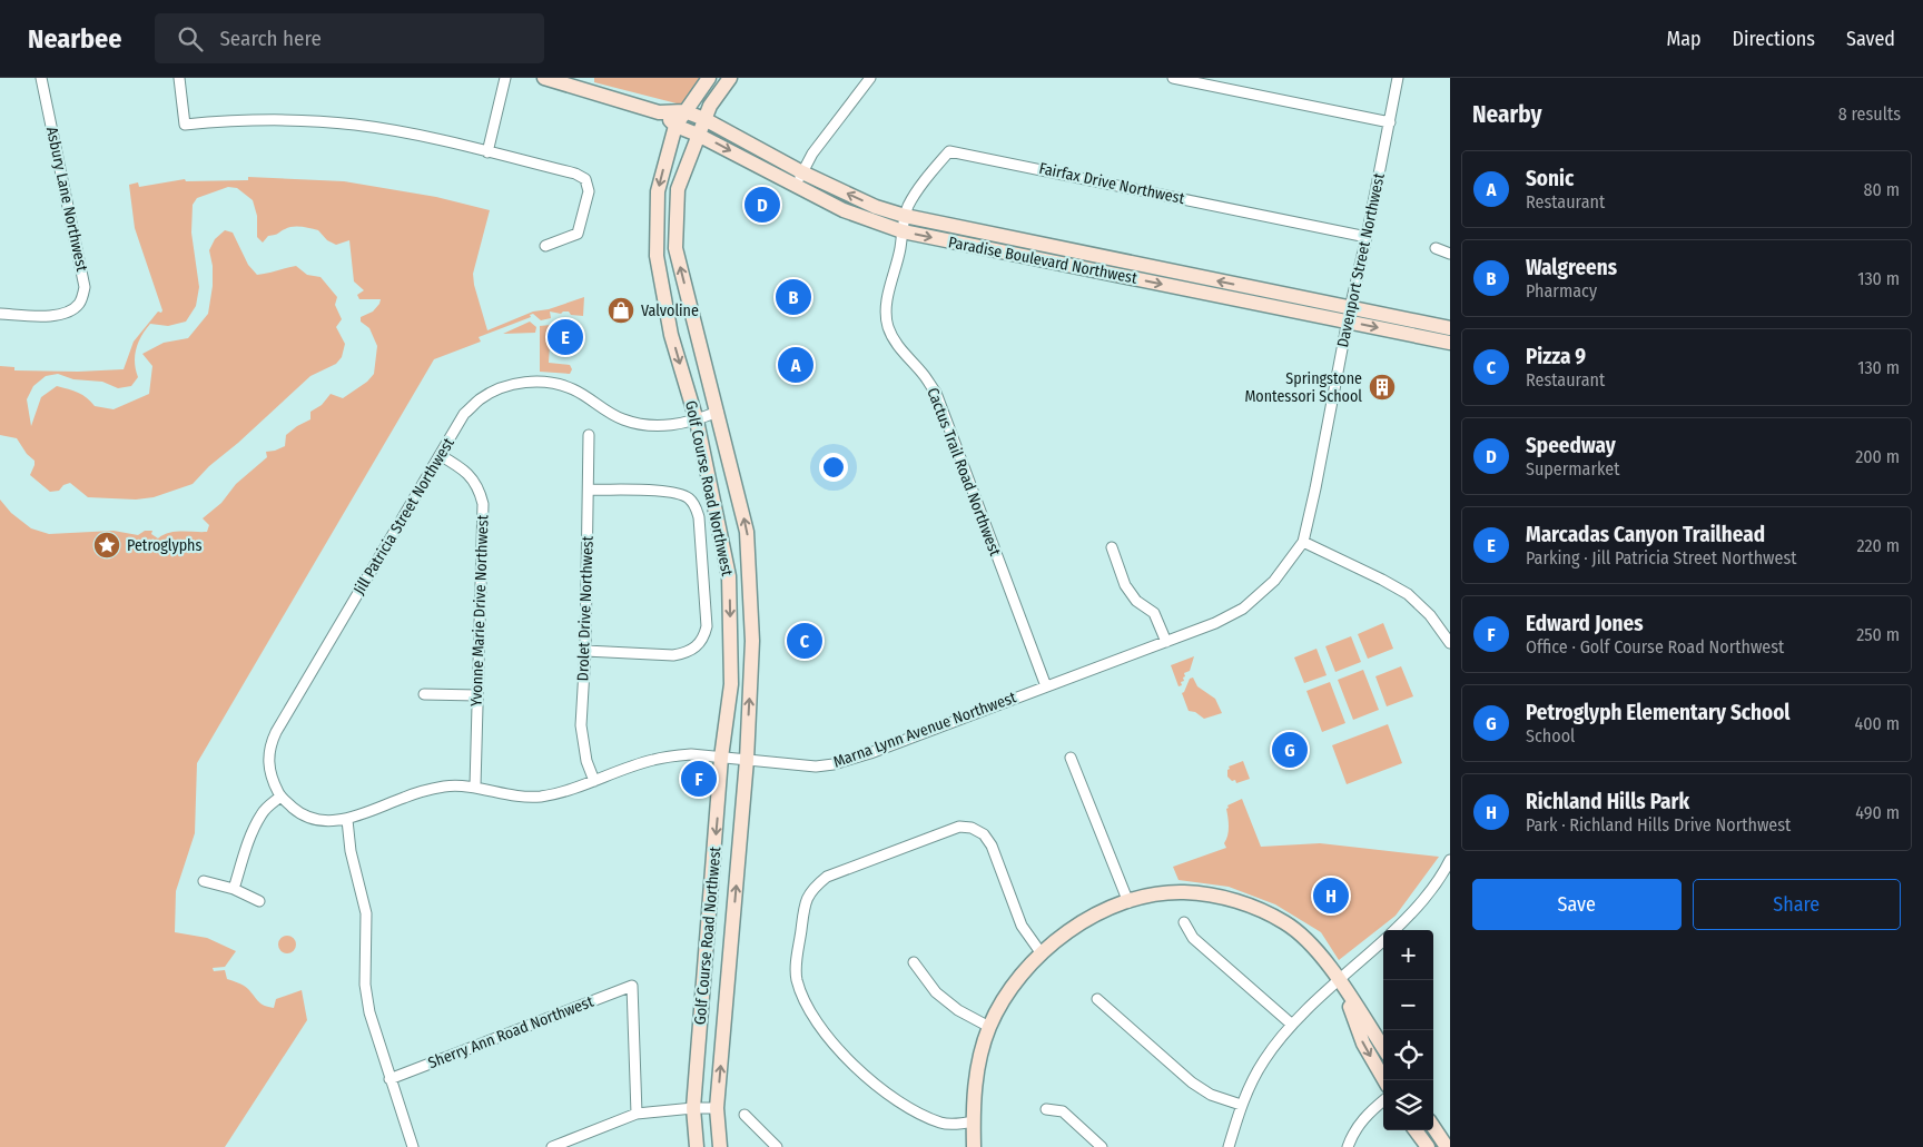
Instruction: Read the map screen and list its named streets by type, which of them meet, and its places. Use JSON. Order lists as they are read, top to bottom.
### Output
{
  "streets": {
    "street": [
      "Fairfax Drive Northwest",
      "Asbury Lane Northwest",
      "Paradise Boulevard Northwest",
      "Davenport Street Northwest",
      "Cactus Trail Road Northwest",
      "Golf Course Road Northwest",
      "Jill Patricia Street Northwest",
      "Drolet Drive Northwest",
      "Yvonne Marie Drive Northwest",
      "Marna Lynn Avenue Northwest",
      "Sherry Ann Road Northwest"
    ]
  },
  "crossings": [
    ["Fairfax Drive Northwest", "Paradise Boulevard Northwest"],
    ["Fairfax Drive Northwest", "Davenport Street Northwest"],
    ["Fairfax Drive Northwest", "Cactus Trail Road Northwest"],
    ["Paradise Boulevard Northwest", "Davenport Street Northwest"],
    ["Paradise Boulevard Northwest", "Cactus Trail Road Northwest"],
    ["Paradise Boulevard Northwest", "Golf Course Road Northwest"],
    ["Davenport Street Northwest", "Marna Lynn Avenue Northwest"],
    ["Cactus Trail Road Northwest", "Marna Lynn Avenue Northwest"],
    ["Golf Course Road Northwest", "Jill Patricia Street Northwest"],
    ["Golf Course Road Northwest", "Marna Lynn Avenue Northwest"],
    ["Jill Patricia Street Northwest", "Yvonne Marie Drive Northwest"],
    ["Drolet Drive Northwest", "Marna Lynn Avenue Northwest"],
    ["Yvonne Marie Drive Northwest", "Marna Lynn Avenue Northwest"]
  ],
  "places": {
    "shop": ["Valvoline"],
    "building": ["Springstone Montessori School"],
    "place": ["Petroglyphs"]
  },
  "page": {
    "header": "Nearbee",
    "search": "Search here",
    "nav": ["Map", "Directions", "Saved"],
    "heading": ["Nearby", "8 results"],
    "list": [
      {
        "mark": "A",
        "name": "Sonic",
        "note": "Restaurant",
        "value": "80 m"
      },
      {
        "mark": "B",
        "name": "Walgreens",
        "note": "Pharmacy",
        "value": "130 m"
      },
      {
        "mark": "C",
        "name": "Pizza 9",
        "note": "Restaurant",
        "value": "130 m"
      },
      {
        "mark": "D",
        "name": "Speedway",
        "note": "Supermarket",
        "value": "200 m"
      },
      {
        "mark": "E",
        "name": "Marcadas Canyon Trailhead",
        "note": "Parking · Jill Patricia Street Northwest",
        "value": "220 m"
      },
      {
        "mark": "F",
        "name": "Edward Jones",
        "note": "Office · Golf Course Road Northwest",
        "value": "250 m"
      },
      {
        "mark": "G",
        "name": "Petroglyph Elementary School",
        "note": "School",
        "value": "400 m"
      },
      {
        "mark": "H",
        "name": "Richland Hills Park",
        "note": "Park · Richland Hills Drive Northwest",
        "value": "490 m"
      }
    ],
    "pins": [
      "D",
      "B",
      "E",
      "A",
      "C",
      "G",
      "F",
      "H"
    ],
    "buttons": ["Save", "Share"],
    "map_buttons": ["+", "−"]
  }
}
